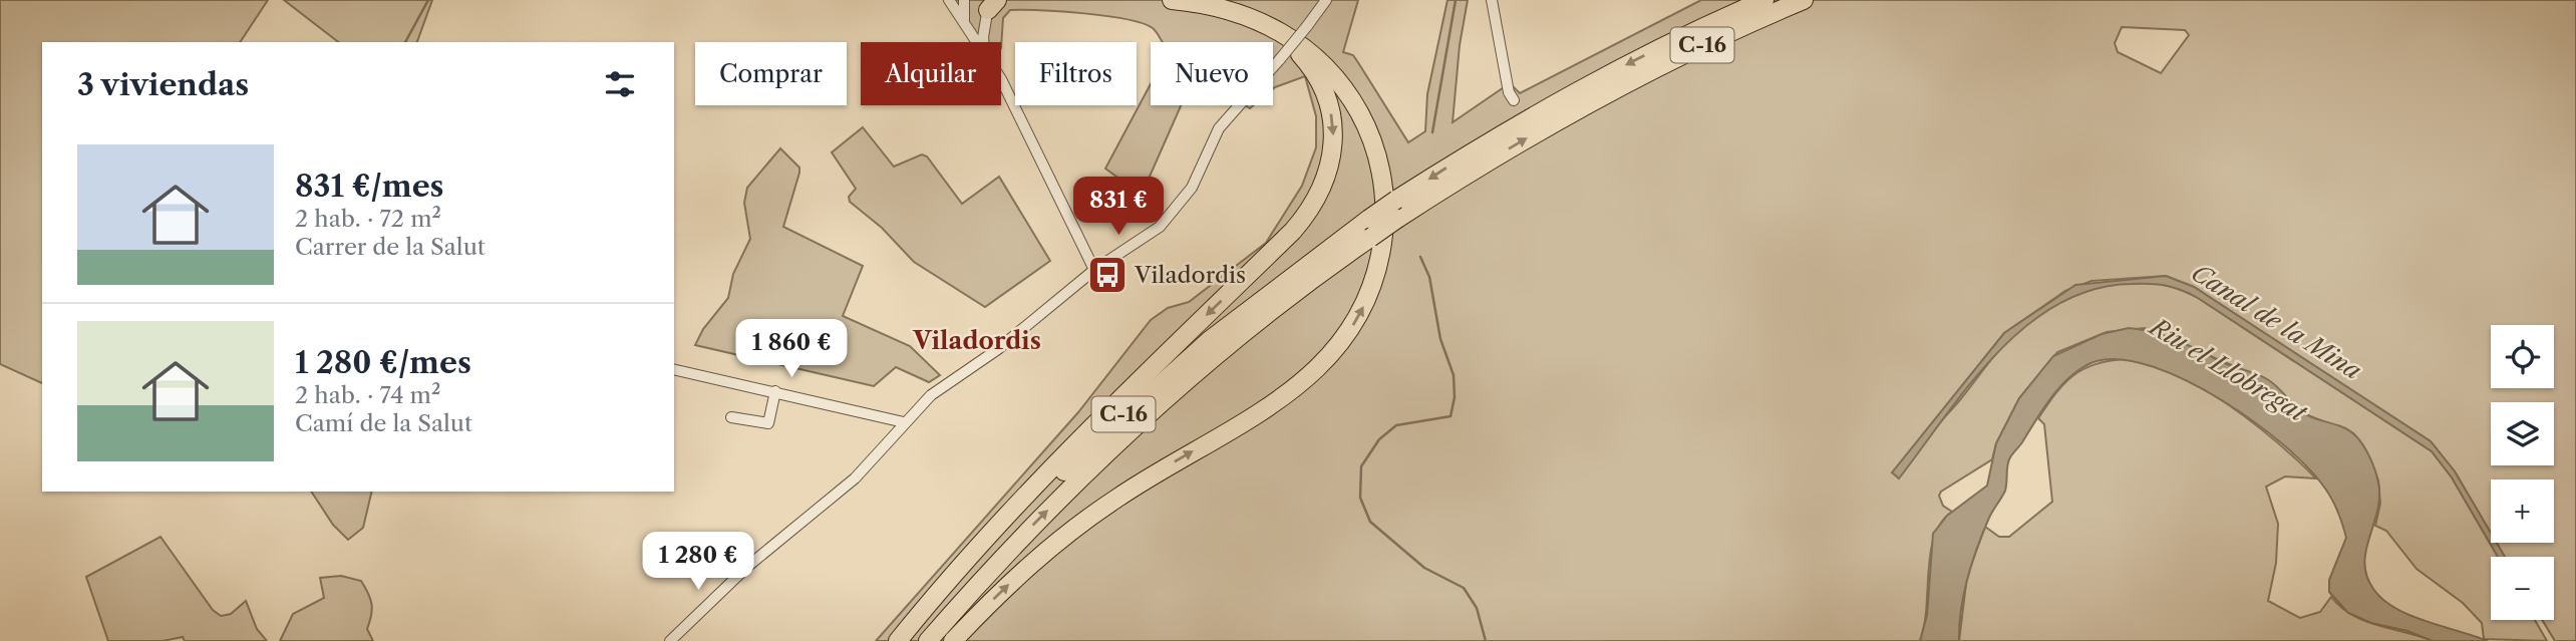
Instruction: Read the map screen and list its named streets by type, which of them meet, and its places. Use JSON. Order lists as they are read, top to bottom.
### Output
{
  "streets": {
    "highway": ["C-16"]
  },
  "districts": ["Viladordis"],
  "water": ["Canal de la Mina", "Riu el Llobregat"],
  "places": {
    "bus stop": ["Viladordis"]
  },
  "page": {
    "chip": [
      "Comprar",
      "Alquilar",
      "Filtros",
      "Nuevo"
    ],
    "heading": "3 viviendas",
    "list": [
      {
        "name": "831 €/mes",
        "note": "2 hab. · 72 m² · Carrer de la Salut"
      },
      {
        "name": "1 280 €/mes",
        "note": "2 hab. · 74 m² · Camí de la Salut"
      }
    ],
    "price": ["831 €", "1 860 €", "1 280 €"],
    "map_buttons": ["+", "−"]
  }
}
